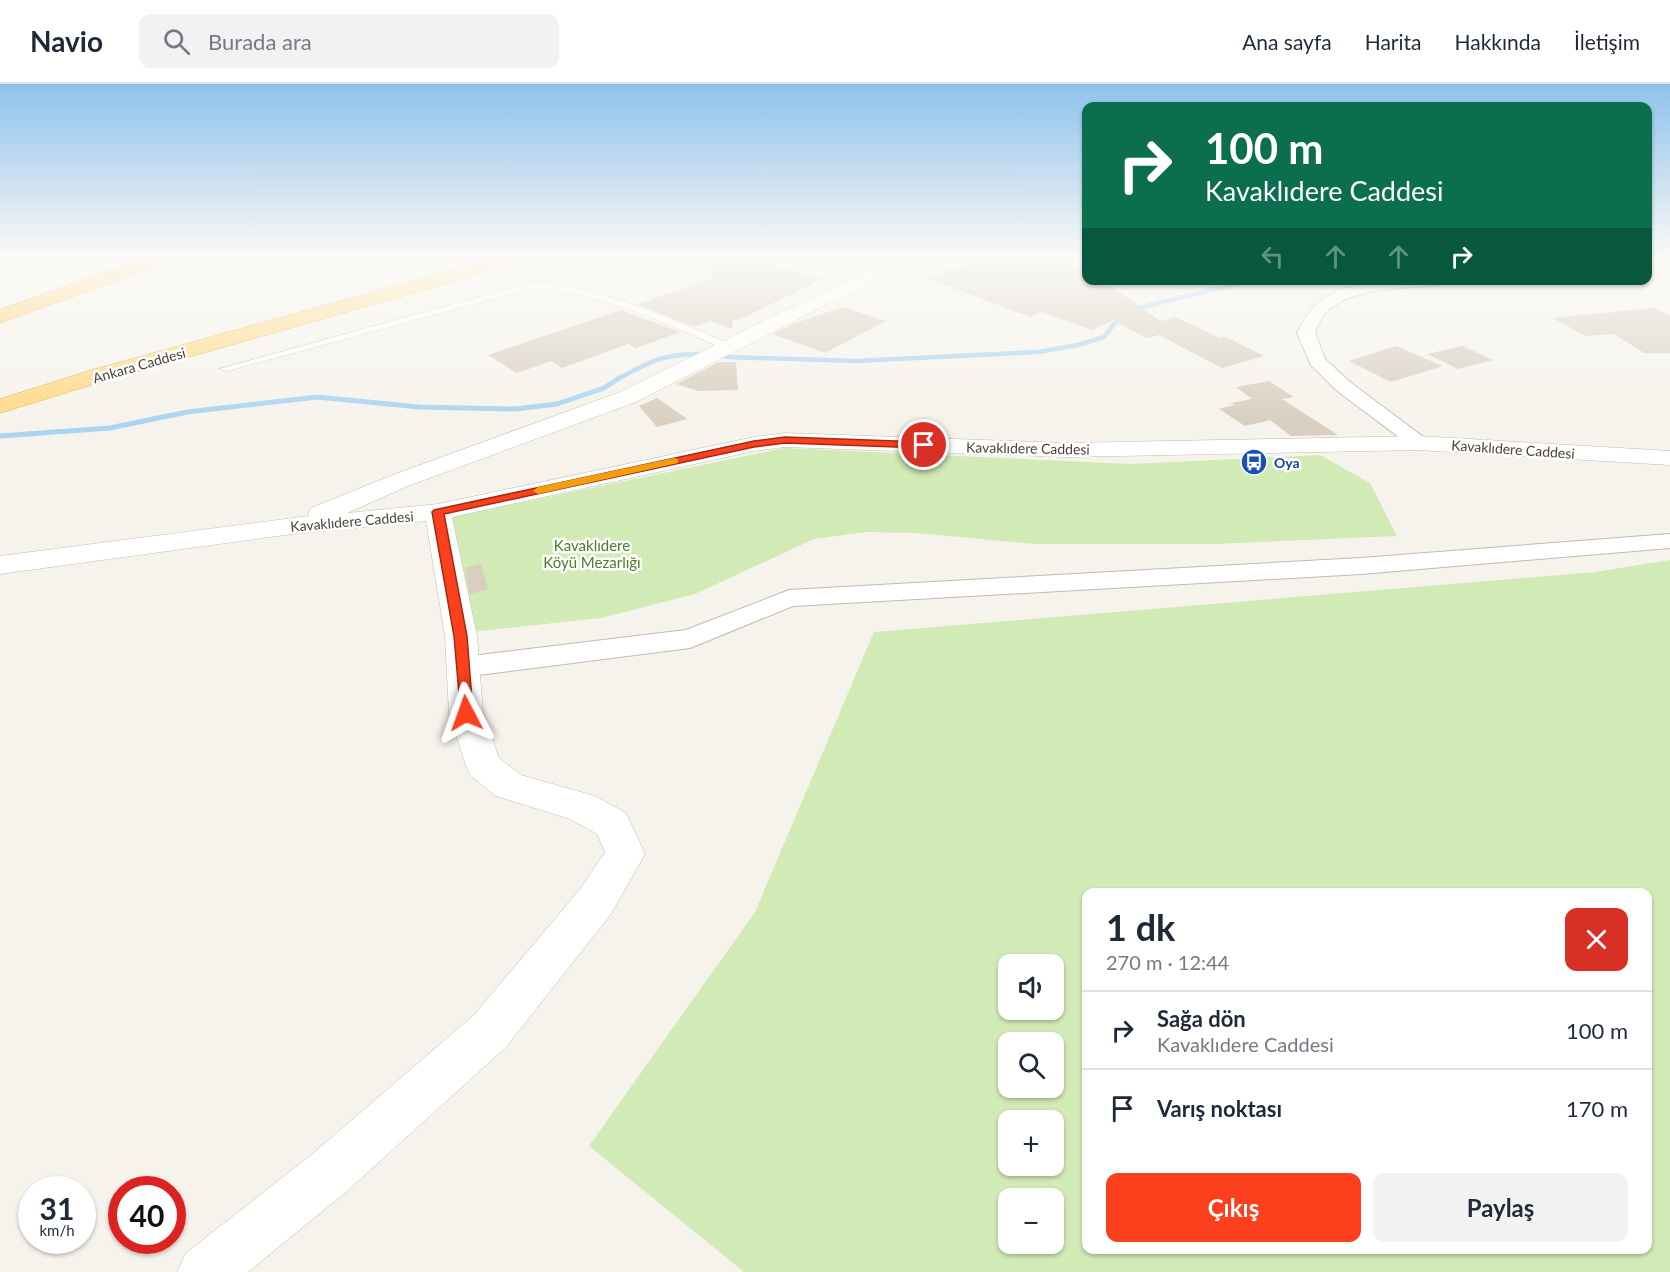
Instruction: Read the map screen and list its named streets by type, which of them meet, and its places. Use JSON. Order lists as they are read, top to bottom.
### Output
{
  "streets": {
    "highway": ["Ankara Caddesi"],
    "street": ["Kavaklıdere Caddesi"]
  },
  "parks": ["Kavaklıdere Köyü Mezarlığı"],
  "places": {
    "bus stop": ["Oya"]
  },
  "page": {
    "header": "Navio",
    "search": "Burada ara",
    "nav": [
      "Ana sayfa",
      "Harita",
      "Hakkında",
      "İletişim"
    ],
    "turn": ["100 m", "Kavaklıdere Caddesi"],
    "heading": ["1 dk", "270 m · 12:44"],
    "map_buttons": ["+", "−"],
    "list": [
      {
        "name": "Sağa dön",
        "note": "Kavaklıdere Caddesi",
        "value": "100 m"
      },
      {
        "name": "Varış noktası",
        "value": "170 m"
      }
    ],
    "buttons": ["Çıkış", "Paylaş"],
    "speed": "31 km/h",
    "limit": "40"
  }
}
